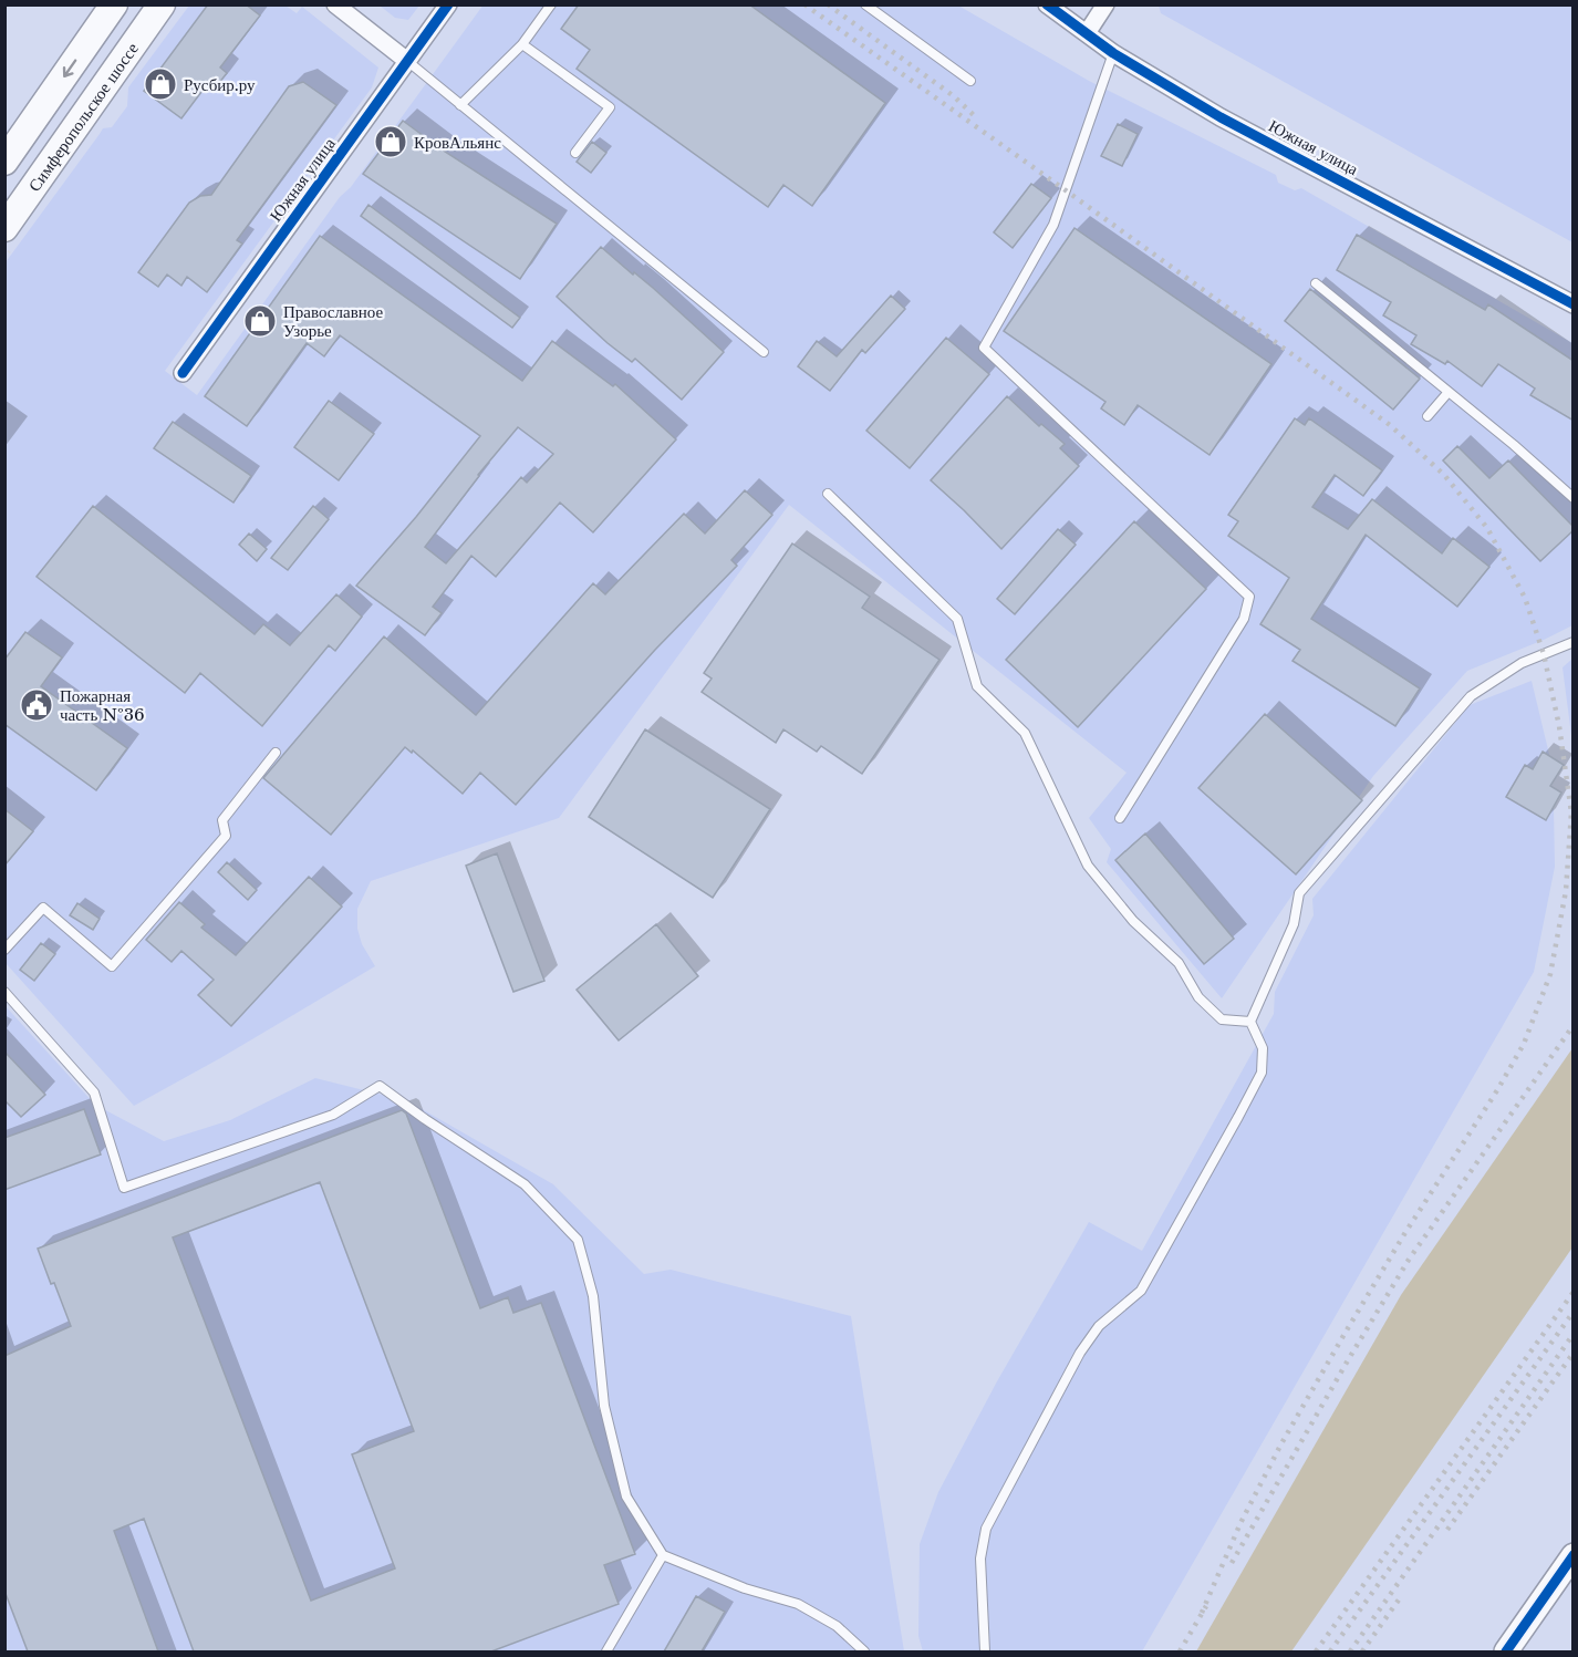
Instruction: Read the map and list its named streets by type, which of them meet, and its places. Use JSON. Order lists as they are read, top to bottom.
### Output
{
  "streets": {
    "main road": ["Симферопольское шоссе"],
    "street": ["Южная улица"]
  },
  "places": {
    "shop": ["Русбир.ру", "КровАльянс", "Православное Узорье"],
    "public building": ["Пожарная часть №36"]
  }
}
